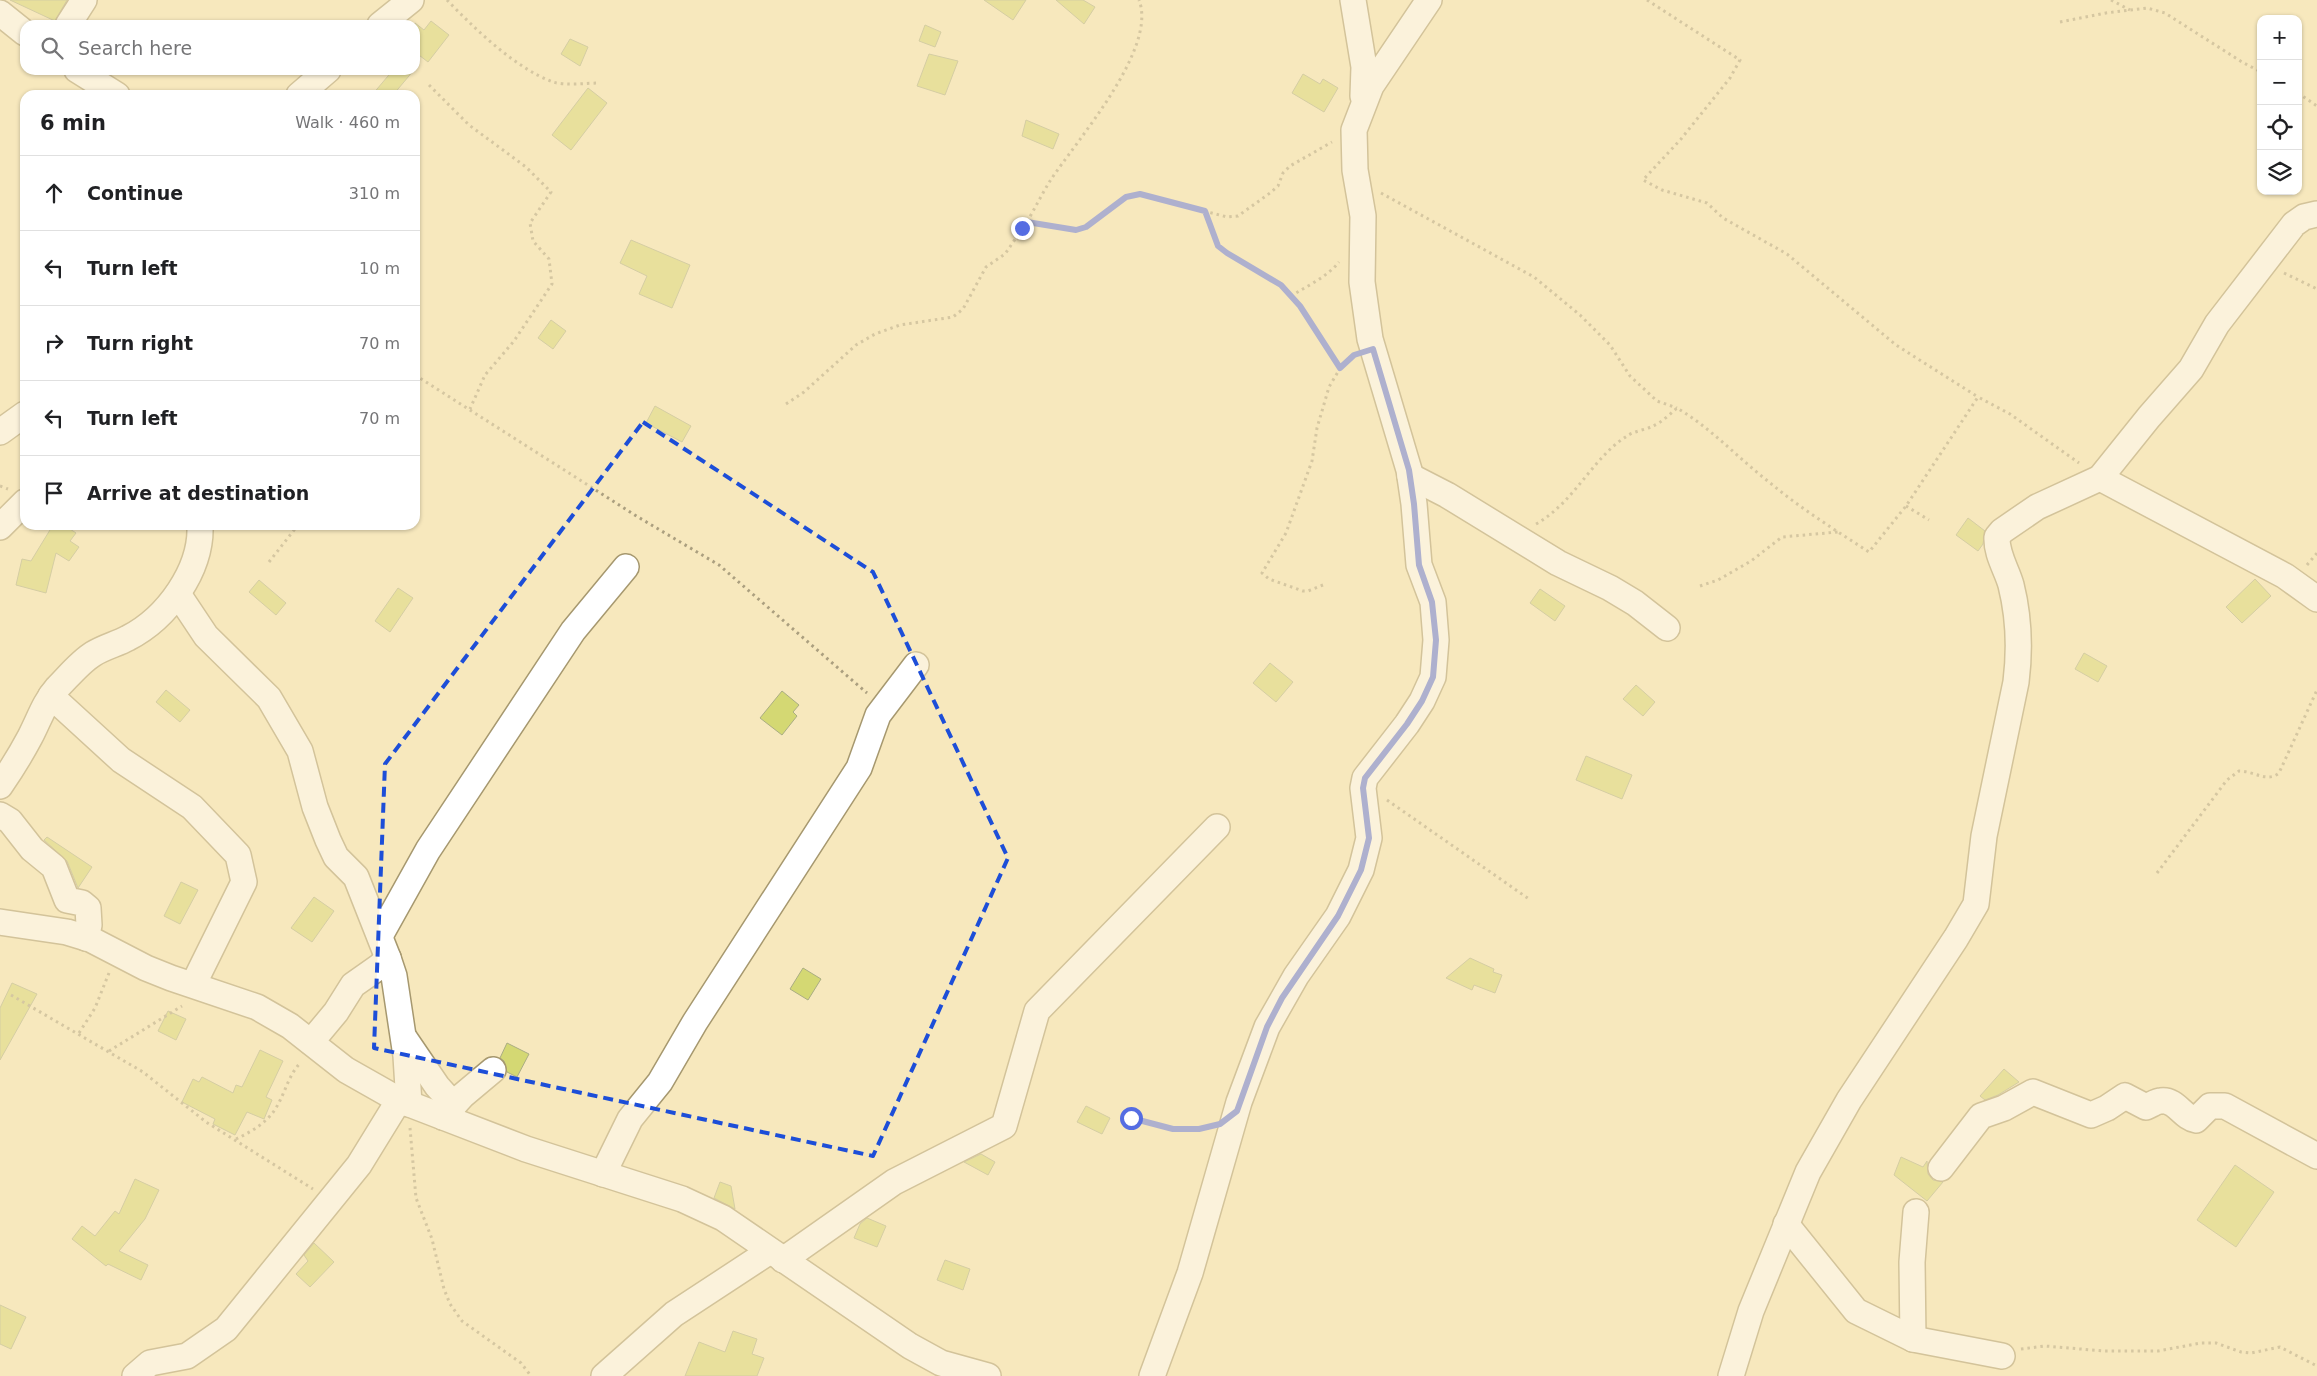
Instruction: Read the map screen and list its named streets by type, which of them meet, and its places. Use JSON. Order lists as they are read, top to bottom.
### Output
{
  "page": {
    "map_buttons": ["+", "−"],
    "search": "Search here",
    "heading": ["6 min", "Walk · 460 m"],
    "list": [
      ["Continue", "310 m"],
      ["Turn left", "10 m"],
      ["Turn right", "70 m"],
      ["Turn left", "70 m"],
      "Arrive at destination"
    ]
  }
}
